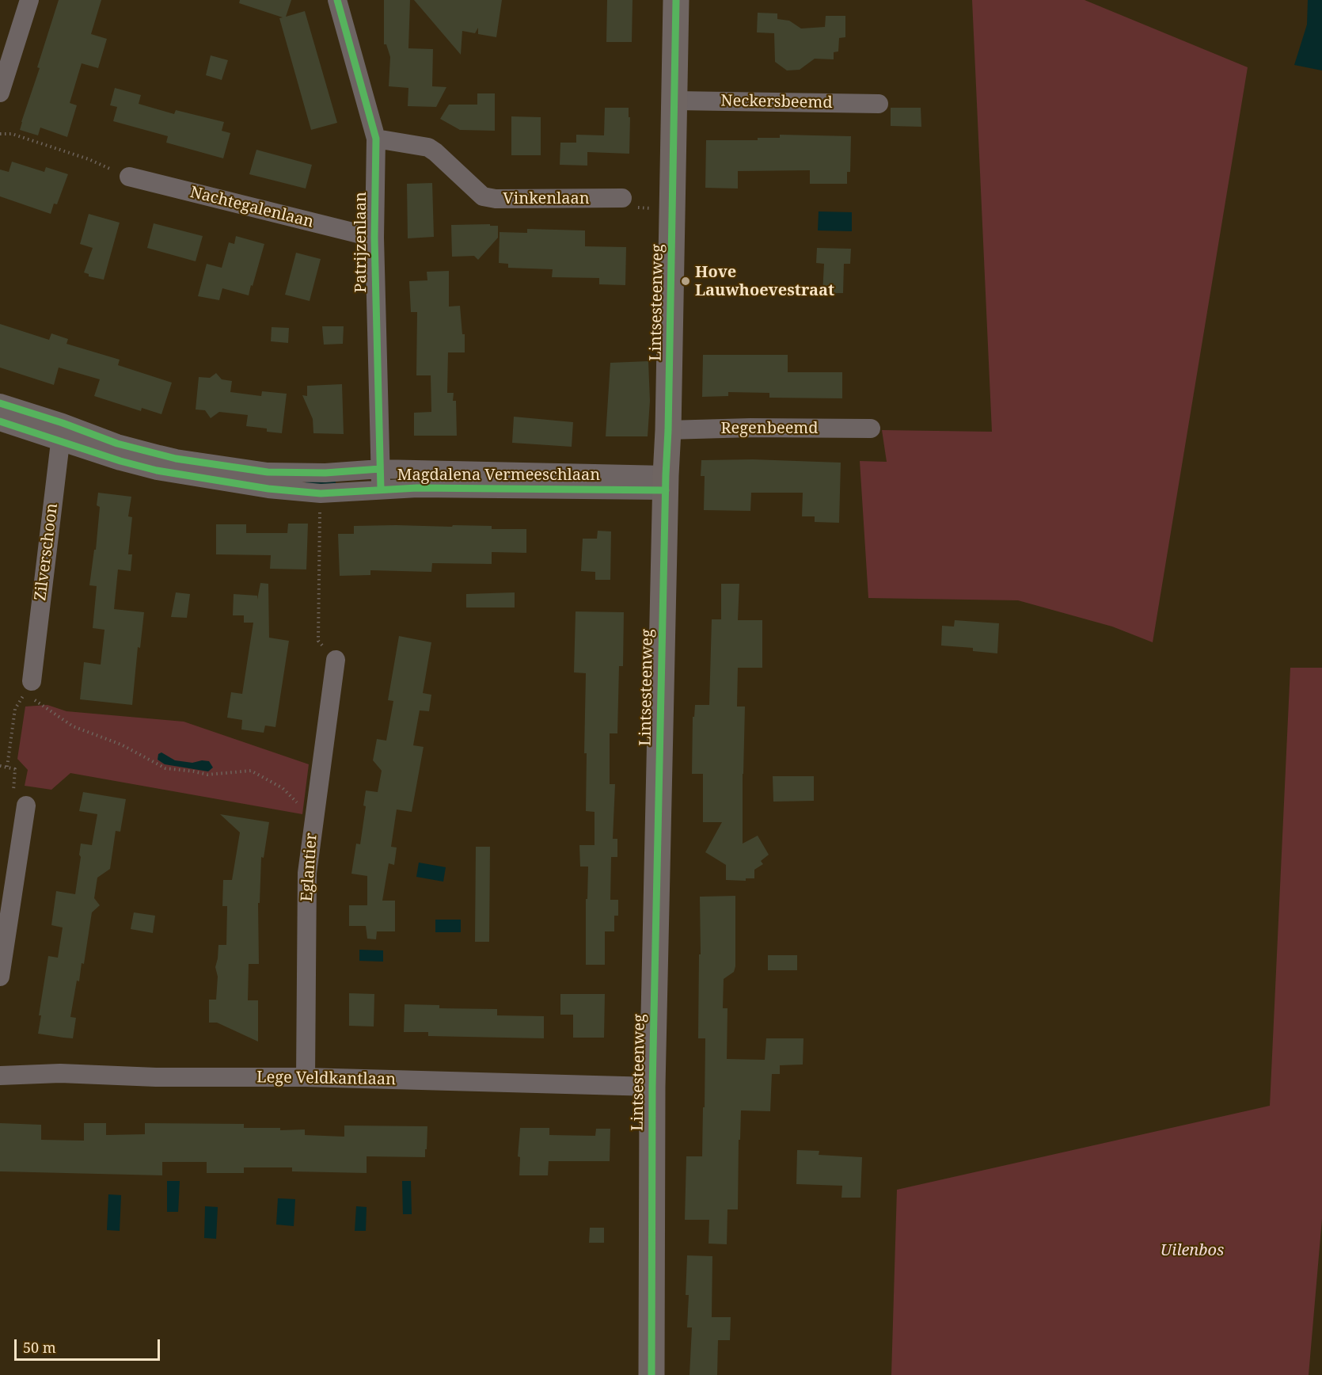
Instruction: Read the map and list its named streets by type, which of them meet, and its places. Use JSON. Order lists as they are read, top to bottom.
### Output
{
  "streets": {
    "street": [
      "Neckersbeemd",
      "Vinkenlaan",
      "Nachtegalenlaan",
      "Patrijzenlaan",
      "Lintsesteenweg",
      "Regenbeemd",
      "Magdalena Vermeeschlaan",
      "Zilverschoon",
      "Eglantier",
      "Lege Veldkantlaan"
    ]
  },
  "crossings": [
    ["Neckersbeemd", "Lintsesteenweg"],
    ["Vinkenlaan", "Patrijzenlaan"],
    ["Nachtegalenlaan", "Patrijzenlaan"],
    ["Patrijzenlaan", "Magdalena Vermeeschlaan"],
    ["Lintsesteenweg", "Regenbeemd"],
    ["Lintsesteenweg", "Magdalena Vermeeschlaan"],
    ["Lintsesteenweg", "Lege Veldkantlaan"],
    ["Magdalena Vermeeschlaan", "Zilverschoon"],
    ["Eglantier", "Lege Veldkantlaan"]
  ],
  "parks": ["Uilenbos"],
  "places": ["Hove Lauwhoevestraat"],
  "scale_bar": "50 m"
}
